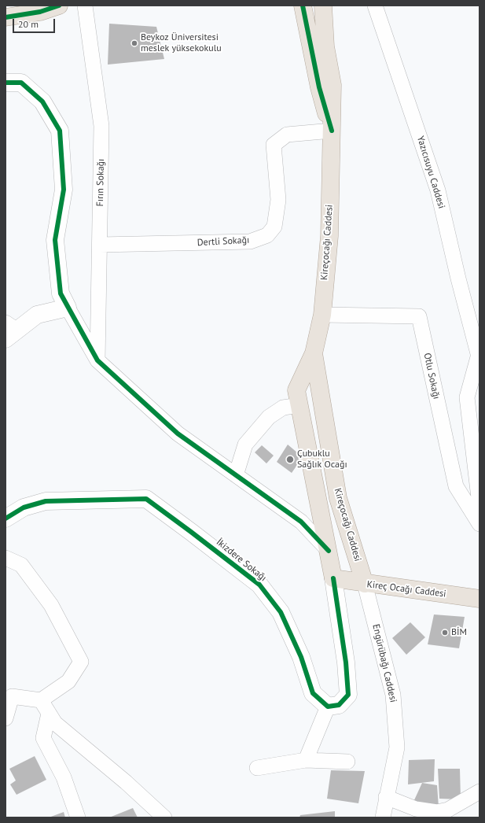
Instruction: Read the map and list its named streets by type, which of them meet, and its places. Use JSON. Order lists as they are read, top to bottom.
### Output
{
  "streets": {
    "main road": ["Kireçocağı Caddesi", "Kireç Ocağı Caddesi"],
    "street": [
      "Yazıcısuyu Caddesi",
      "Fırın Sokağı",
      "Dertli Sokağı",
      "Otlu Sokağı",
      "İkizdere Sokağı",
      "Engürübağı Caddesi"
    ]
  },
  "crossings": [
    ["Fırın Sokağı", "Dertli Sokağı"],
    ["Dertli Sokağı", "Kireçocağı Caddesi"],
    ["Kireçocağı Caddesi", "Otlu Sokağı"],
    ["Kireçocağı Caddesi", "Kireç Ocağı Caddesi"],
    ["Kireçocağı Caddesi", "Engürübağı Caddesi"],
    ["Kireç Ocağı Caddesi", "Engürübağı Caddesi"]
  ],
  "places": ["Beykoz Üniversitesi meslek yüksekokulu", "Çubuklu Sağlık Ocağı", "BİM"],
  "scale_bar": "20 m"
}
